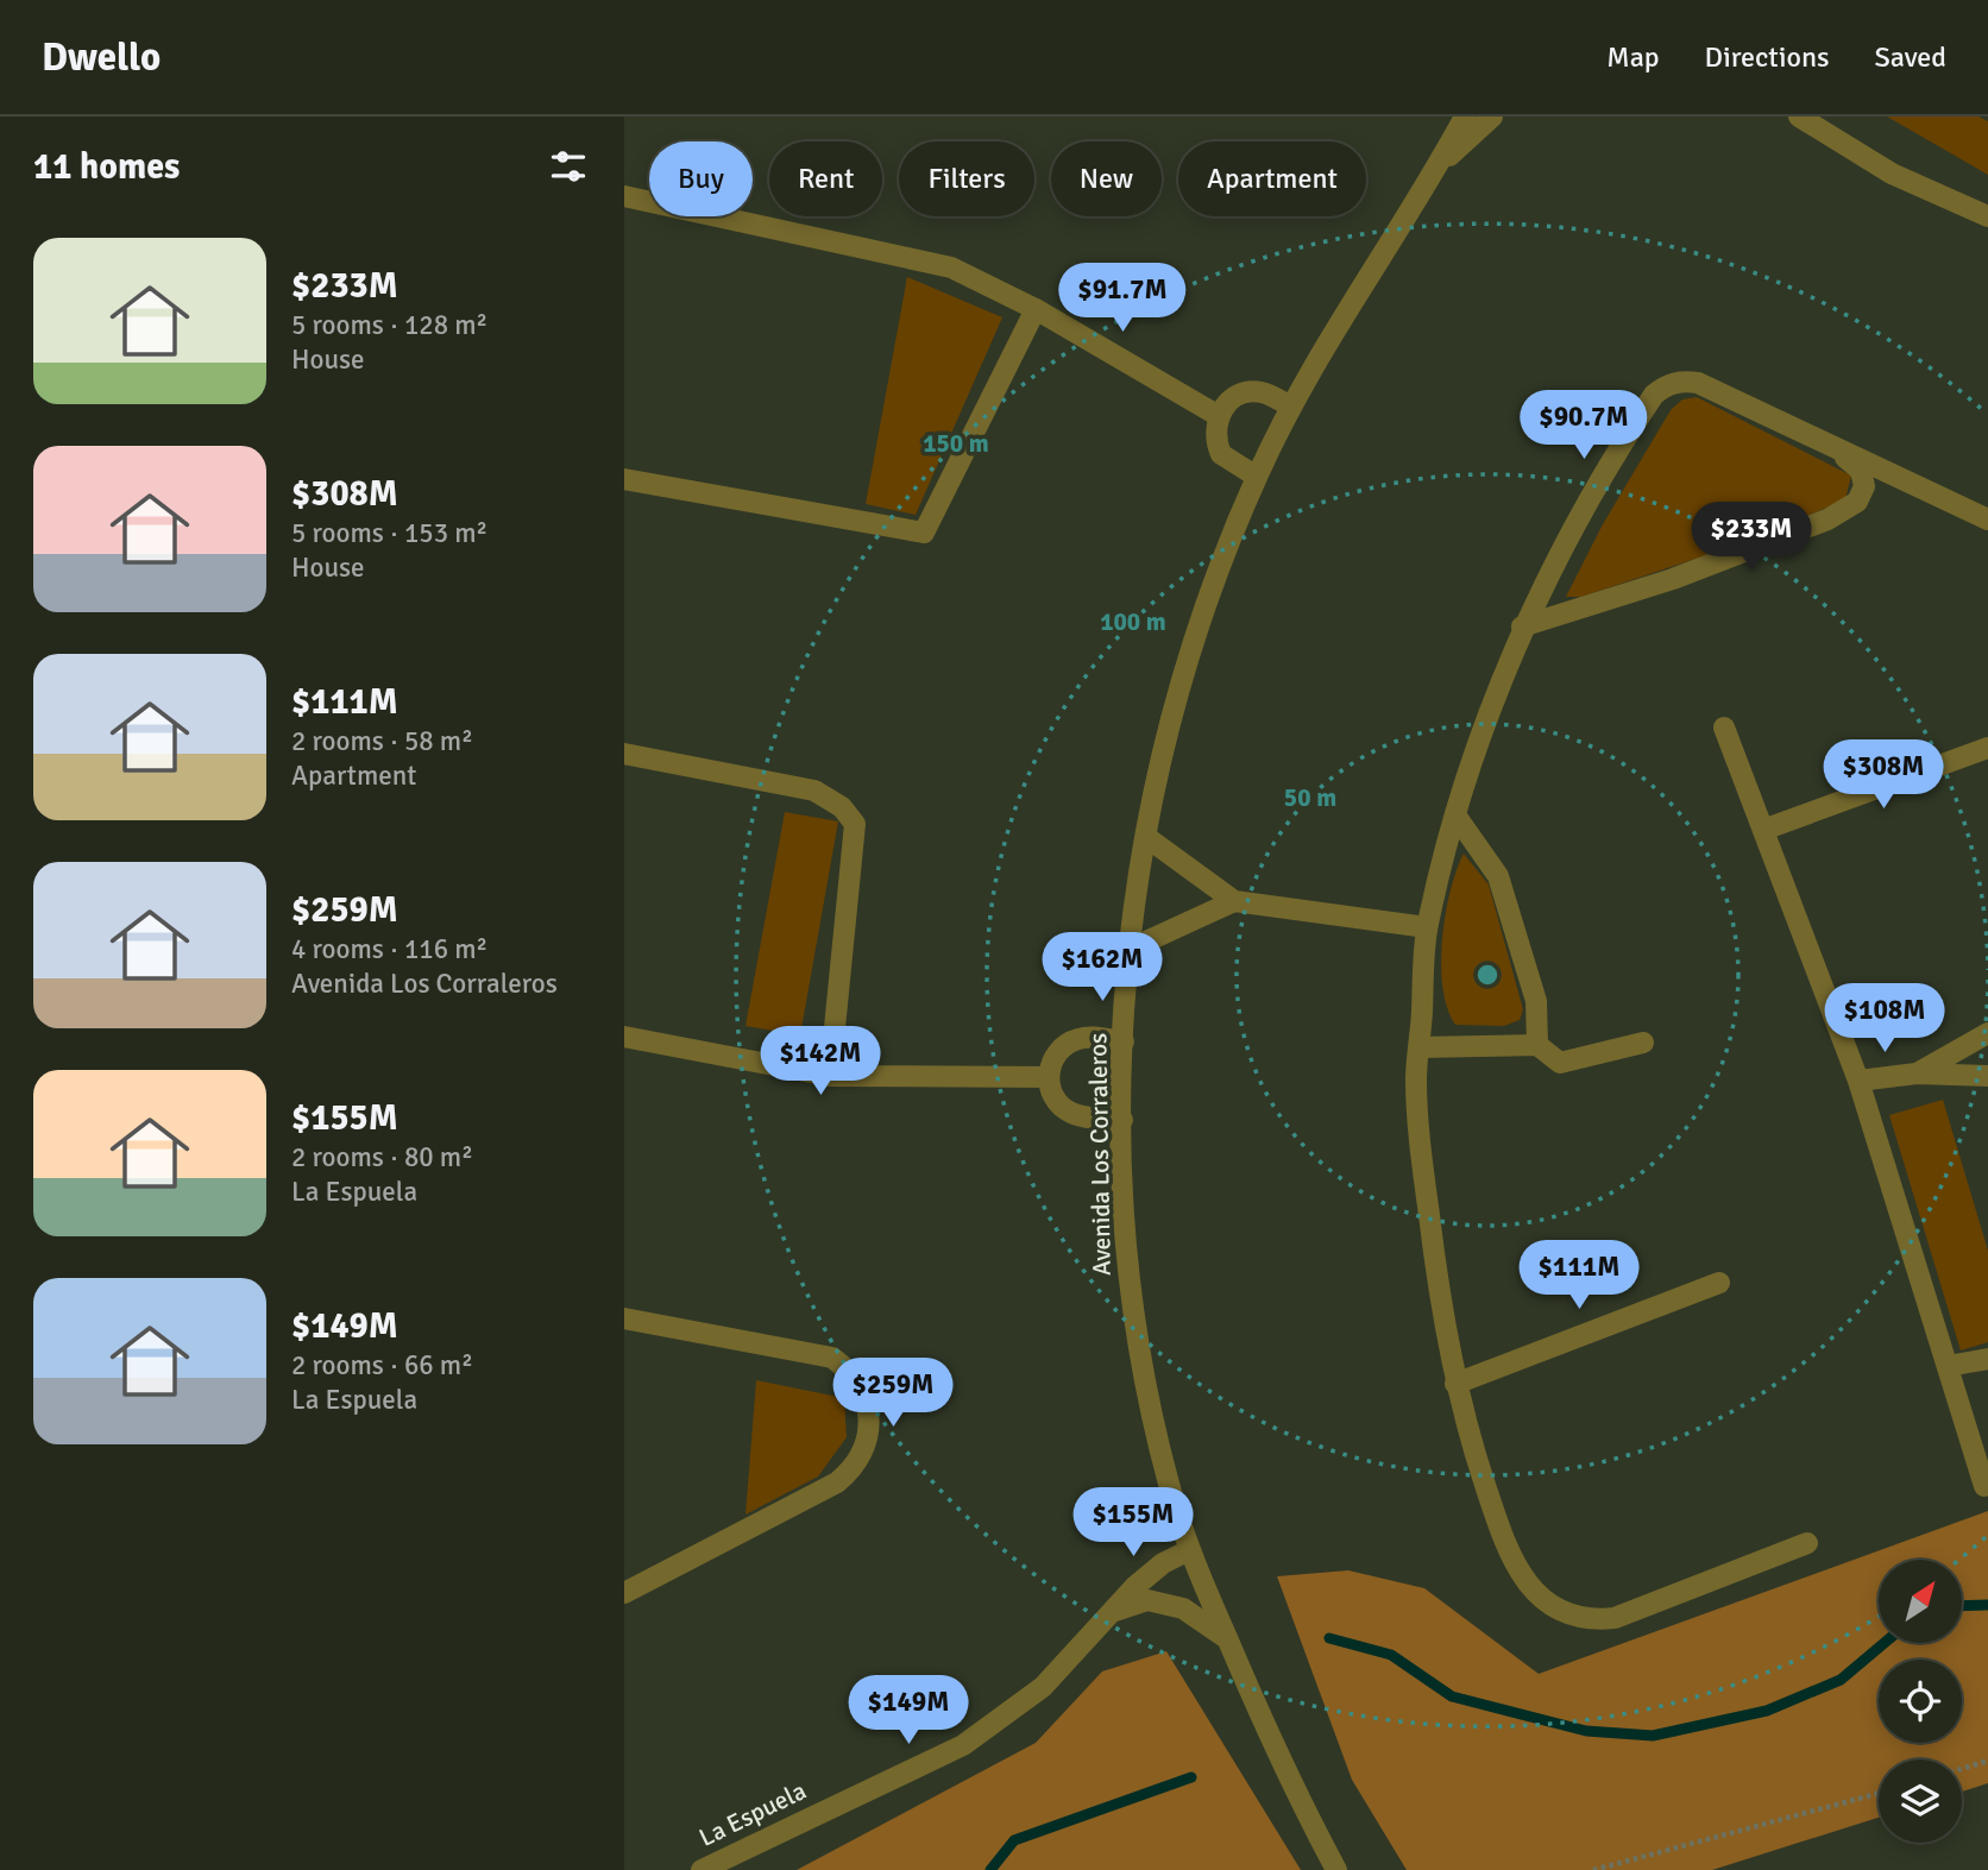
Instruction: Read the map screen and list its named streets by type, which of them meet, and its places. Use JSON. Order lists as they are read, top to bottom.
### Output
{
  "streets": {
    "street": ["Avenida Los Corraleros", "La Espuela"]
  },
  "crossings": [
    ["Avenida Los Corraleros", "La Espuela"]
  ],
  "north": "top right",
  "page": {
    "header": "Dwello",
    "nav": ["Map", "Directions", "Saved"],
    "heading": "11 homes",
    "chip": [
      "Buy",
      "Rent",
      "Filters",
      "New",
      "Apartment"
    ],
    "list": [
      {
        "name": "$233M",
        "note": "5 rooms · 128 m² · House"
      },
      {
        "name": "$308M",
        "note": "5 rooms · 153 m² · House"
      },
      {
        "name": "$111M",
        "note": "2 rooms · 58 m² · Apartment"
      },
      {
        "name": "$259M",
        "note": "4 rooms · 116 m² · Avenida Los Corraleros"
      },
      {
        "name": "$155M",
        "note": "2 rooms · 80 m² · La Espuela"
      },
      {
        "name": "$149M",
        "note": "2 rooms · 66 m² · La Espuela"
      }
    ],
    "price": [
      "$91.7M",
      "$90.7M",
      "$233M",
      "$308M",
      "$162M",
      "$108M",
      "$142M",
      "$111M",
      "$259M",
      "$155M",
      "$149M"
    ]
  },
  "rings": ["150 m", "100 m", "50 m"]
}
